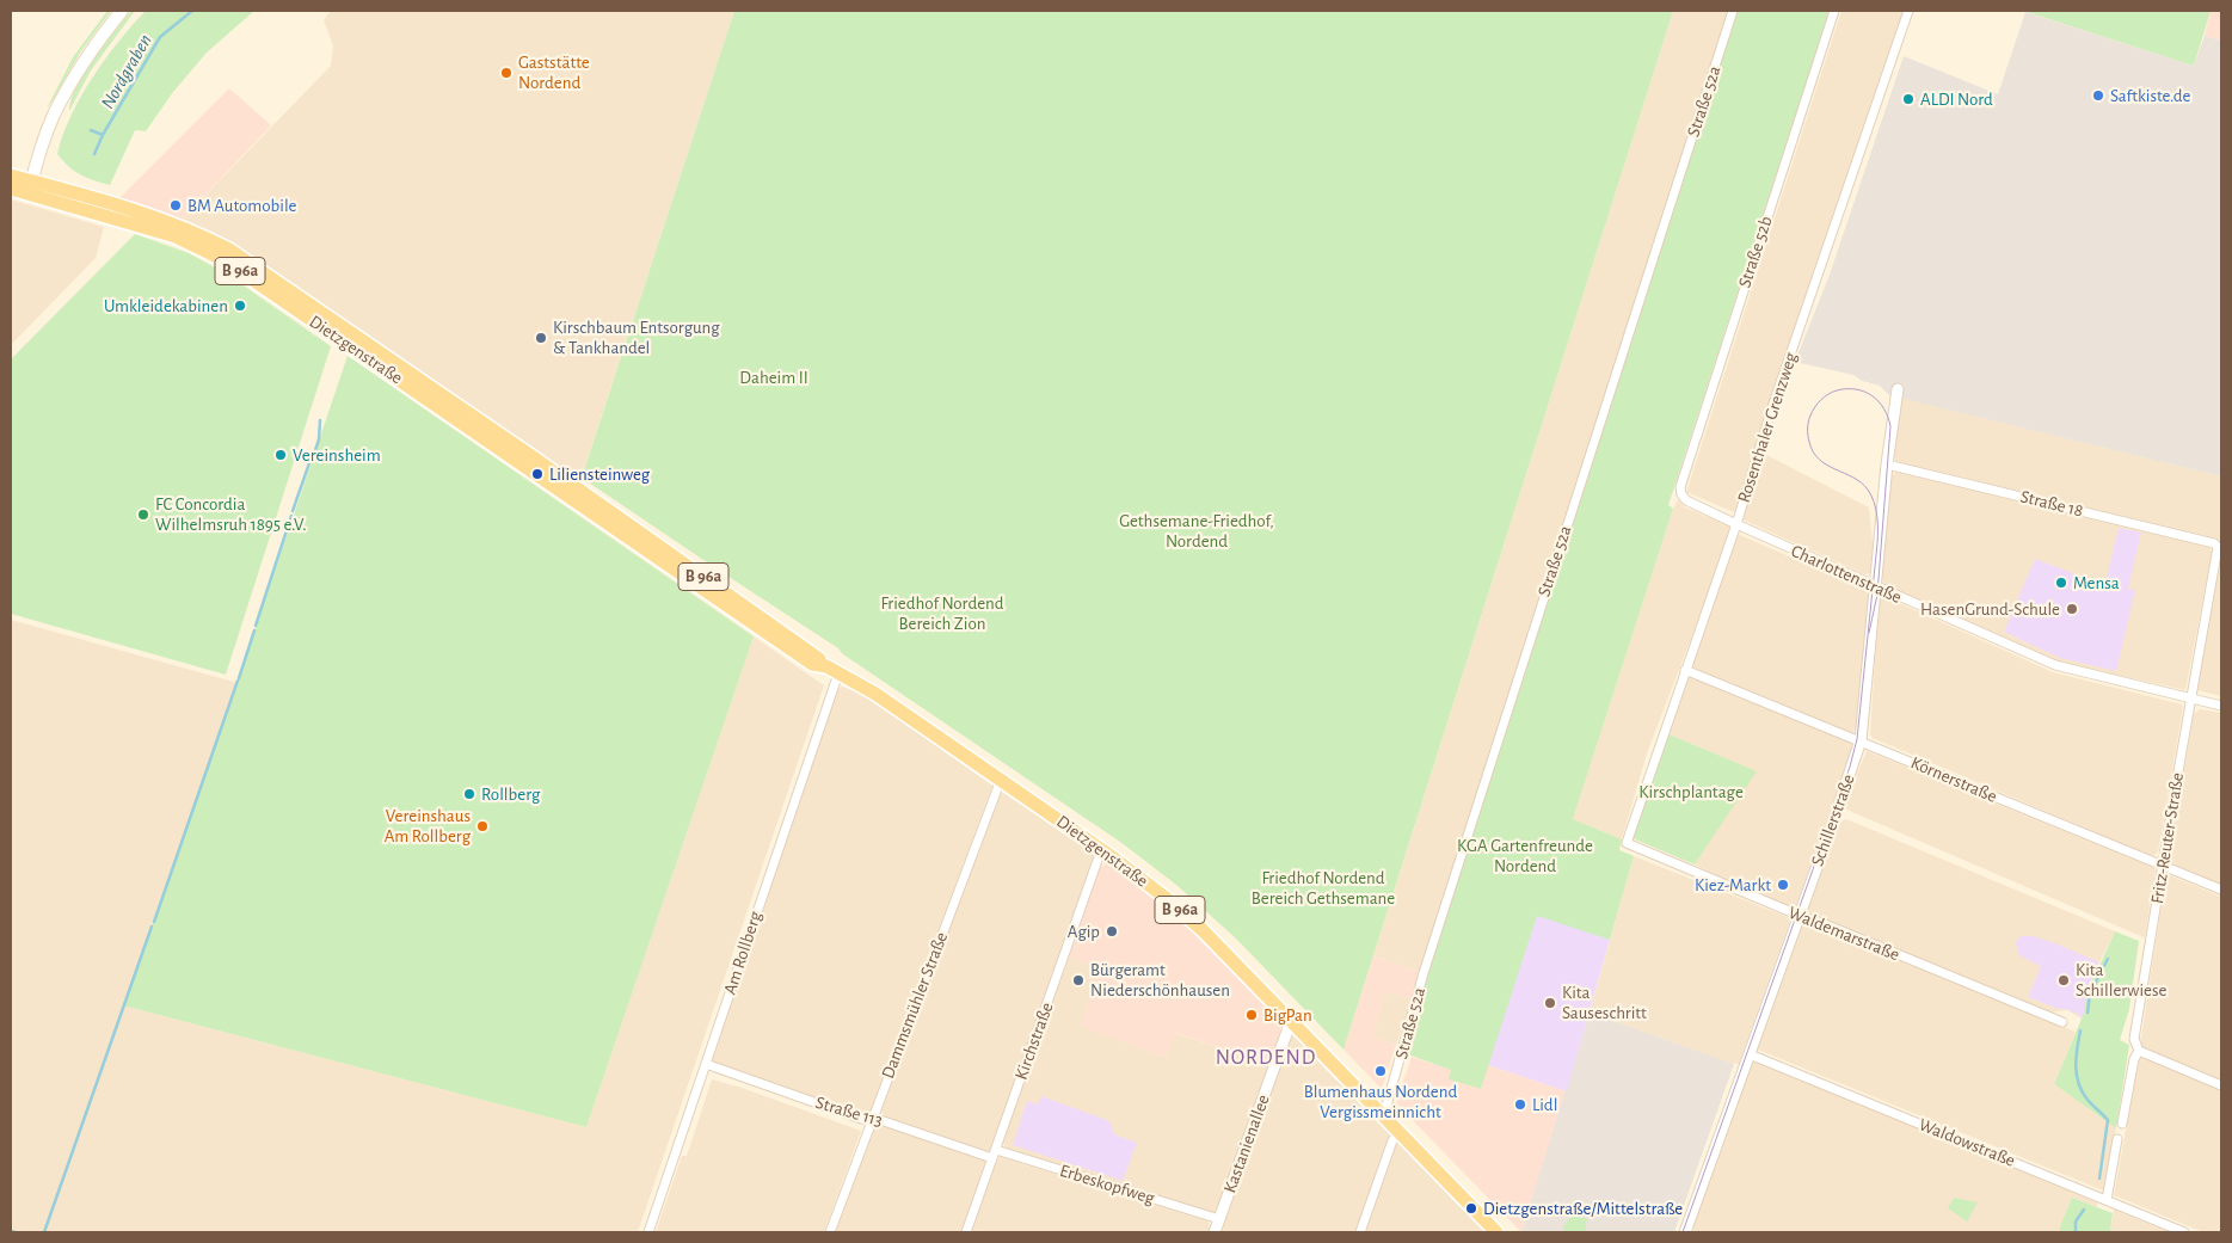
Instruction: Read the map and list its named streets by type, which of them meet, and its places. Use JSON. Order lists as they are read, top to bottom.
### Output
{
  "streets": {
    "main road": ["B 96a", "Dietzgenstraße"],
    "street": [
      "Straße 52a",
      "Straße 52b",
      "Rosenthaler Grenzweg",
      "Straße 18",
      "Charlottenstraße",
      "Körnerstraße",
      "Schillerstraße",
      "Fritz-Reuter-Straße",
      "Waldemarstraße",
      "Am Rollberg",
      "Dammsmühler Straße",
      "Kirchstraße",
      "Straße 113",
      "Waldowstraße",
      "Kastanienallee",
      "Erbeskopfweg"
    ]
  },
  "crossings": [
    ["Straße 52a", "Dietzgenstraße"],
    ["Straße 52b", "Charlottenstraße"],
    ["B 96a", "Dietzgenstraße"],
    ["Dietzgenstraße", "Am Rollberg"],
    ["Dietzgenstraße", "Dammsmühler Straße"],
    ["Dietzgenstraße", "Kirchstraße"],
    ["Dietzgenstraße", "Kastanienallee"],
    ["Rosenthaler Grenzweg", "Charlottenstraße"],
    ["Rosenthaler Grenzweg", "Körnerstraße"],
    ["Rosenthaler Grenzweg", "Waldemarstraße"],
    ["Straße 18", "Schillerstraße"],
    ["Straße 18", "Fritz-Reuter-Straße"],
    ["Charlottenstraße", "Schillerstraße"],
    ["Charlottenstraße", "Fritz-Reuter-Straße"],
    ["Körnerstraße", "Schillerstraße"],
    ["Körnerstraße", "Fritz-Reuter-Straße"],
    ["Schillerstraße", "Waldemarstraße"],
    ["Schillerstraße", "Waldowstraße"],
    ["Am Rollberg", "Straße 113"],
    ["Dammsmühler Straße", "Straße 113"],
    ["Kirchstraße", "Straße 113"],
    ["Kirchstraße", "Erbeskopfweg"],
    ["Straße 113", "Erbeskopfweg"],
    ["Kastanienallee", "Erbeskopfweg"]
  ],
  "districts": ["NORDEND"],
  "water": ["Nordgraben"],
  "parks": [
    "Daheim II",
    "Gethsemane-Friedhof, Nordend",
    "Friedhof Nordend Bereich Zion",
    "Kirschplantage",
    "KGA Gartenfreunde Nordend",
    "Friedhof Nordend Bereich Gethsemane"
  ],
  "places": [
    "Gaststätte Nordend",
    "Saftkiste.de",
    "ALDI Nord",
    "BM Automobile",
    "Umkleidekabinen",
    "Kirschbaum Entsorgung & Tankhandel",
    "Vereinsheim",
    "Liliensteinweg",
    "FC Concordia Wilhelmsruh 1895 e.V.",
    "Mensa",
    "HasenGrund-Schule",
    "Rollberg",
    "Vereinshaus Am Rollberg",
    "Kiez-Markt",
    "Agip",
    "Bürgeramt Niederschönhausen",
    "Kita Schillerwiese",
    "Kita Sauseschritt",
    "BigPan",
    "Blumenhaus Nordend Vergissmeinnicht",
    "Lidl",
    "Dietzgenstraße/Mittelstraße"
  ]
}
